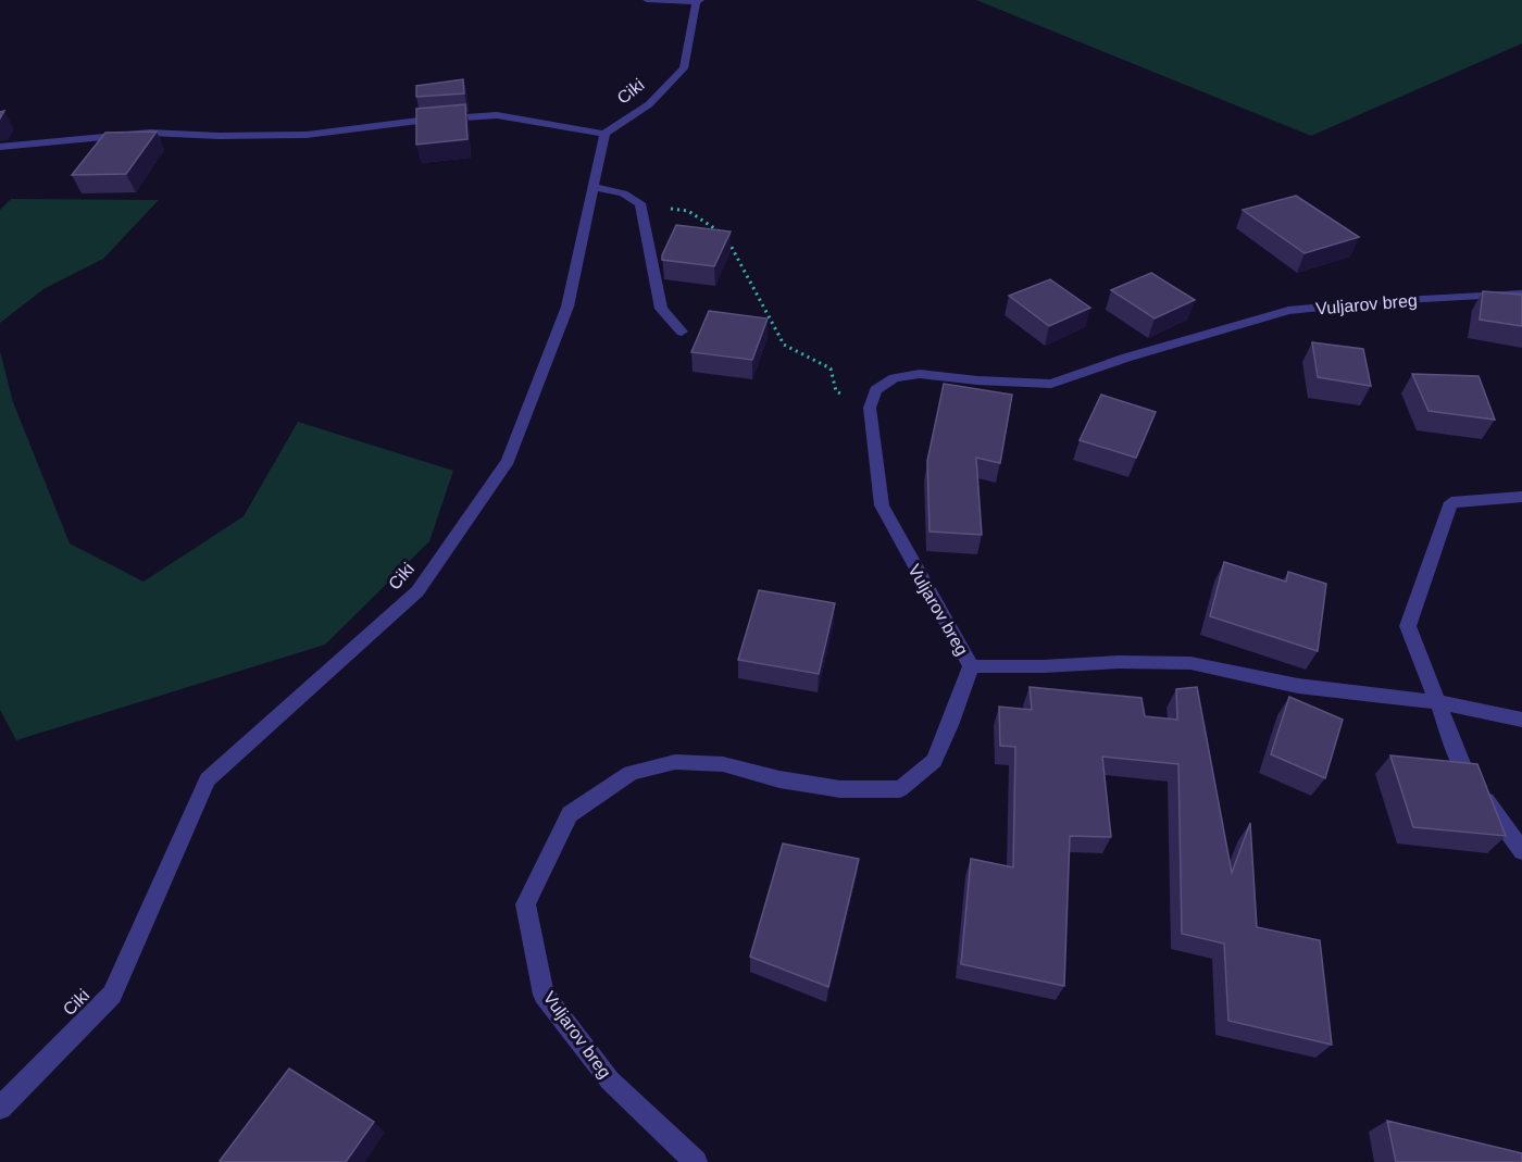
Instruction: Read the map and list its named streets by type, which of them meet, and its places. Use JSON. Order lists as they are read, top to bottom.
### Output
{
  "streets": {
    "street": ["Ciki", "Vuljarov breg"]
  }
}
